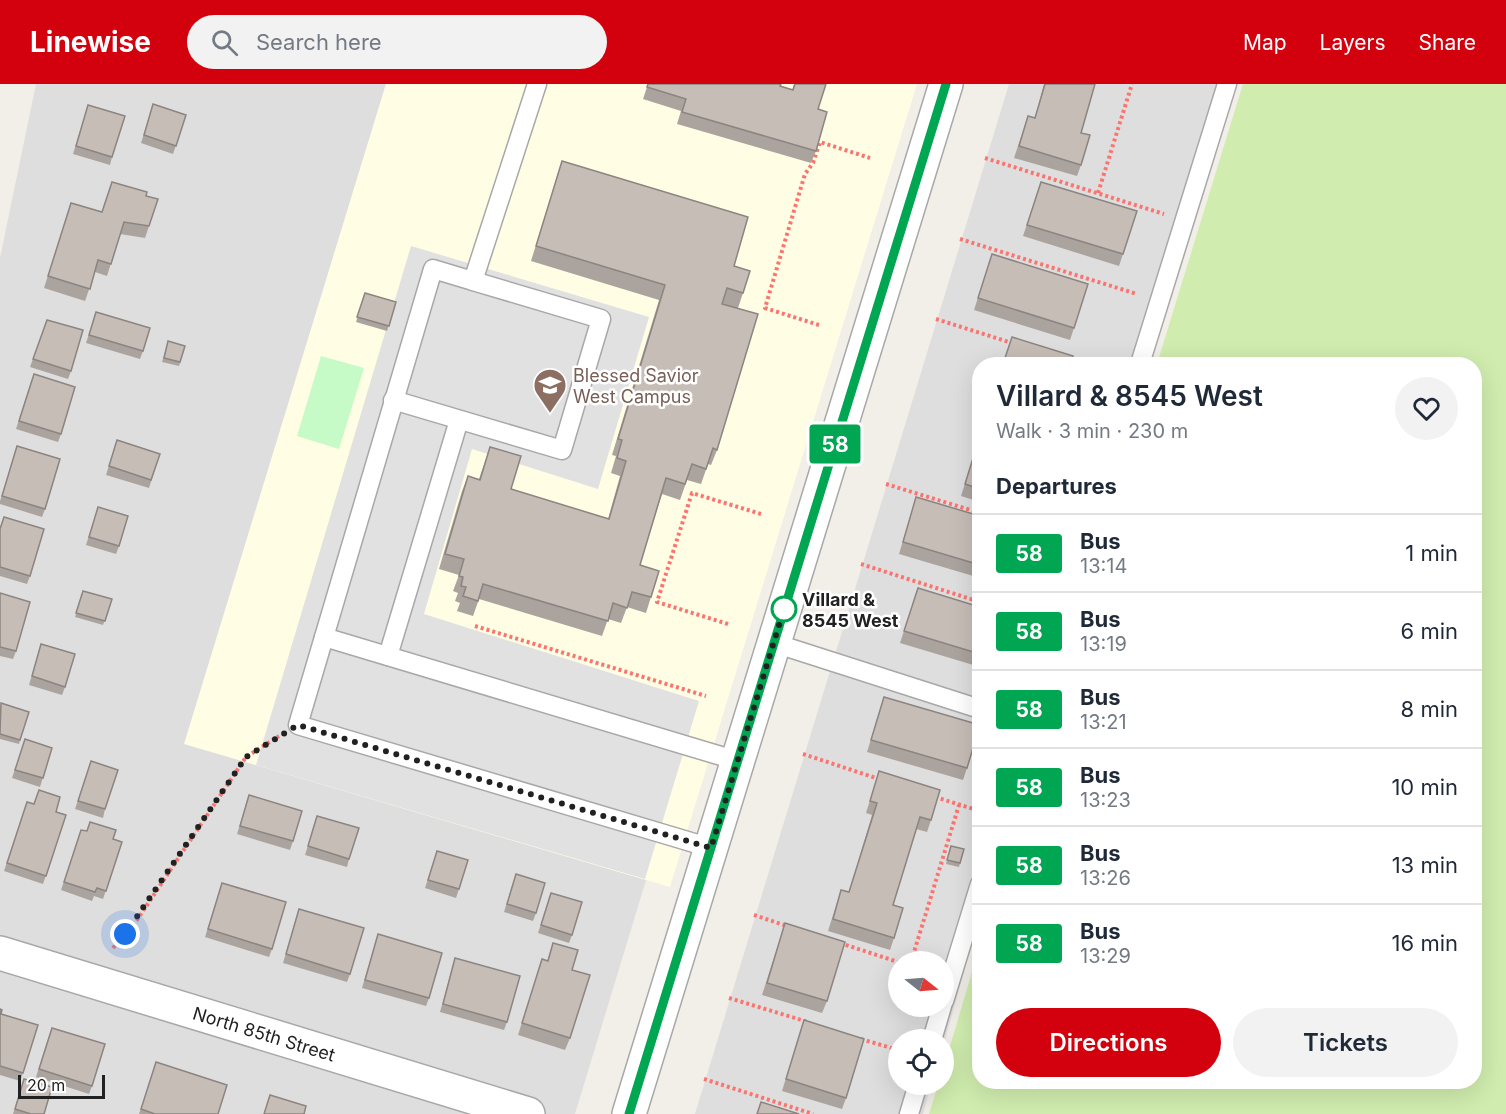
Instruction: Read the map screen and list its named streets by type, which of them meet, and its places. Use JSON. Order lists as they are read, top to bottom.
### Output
{
  "streets": {
    "street": ["North 85th Street"]
  },
  "places": {
    "school or university": ["Blessed Savior West Campus"],
    "other": ["Villard & 8545 West"]
  },
  "lines": ["bus line 58"],
  "scale_bar": "20 m",
  "north": "right",
  "page": {
    "header": "Linewise",
    "search": "Search here",
    "nav": ["Map", "Layers", "Share"],
    "on_map": "58",
    "heading": [
      ["Villard & 8545 West", "Walk · 3 min · 230 m"],
      "Departures"
    ],
    "list": [
      {
        "mark": "58",
        "name": "Bus",
        "note": "13:14",
        "value": "1 min"
      },
      {
        "mark": "58",
        "name": "Bus",
        "note": "13:19",
        "value": "6 min"
      },
      {
        "mark": "58",
        "name": "Bus",
        "note": "13:21",
        "value": "8 min"
      },
      {
        "mark": "58",
        "name": "Bus",
        "note": "13:23",
        "value": "10 min"
      },
      {
        "mark": "58",
        "name": "Bus",
        "note": "13:26",
        "value": "13 min"
      },
      {
        "mark": "58",
        "name": "Bus",
        "note": "13:29",
        "value": "16 min"
      }
    ],
    "buttons": ["Directions", "Tickets"],
    "scale": "20 m"
  }
}
